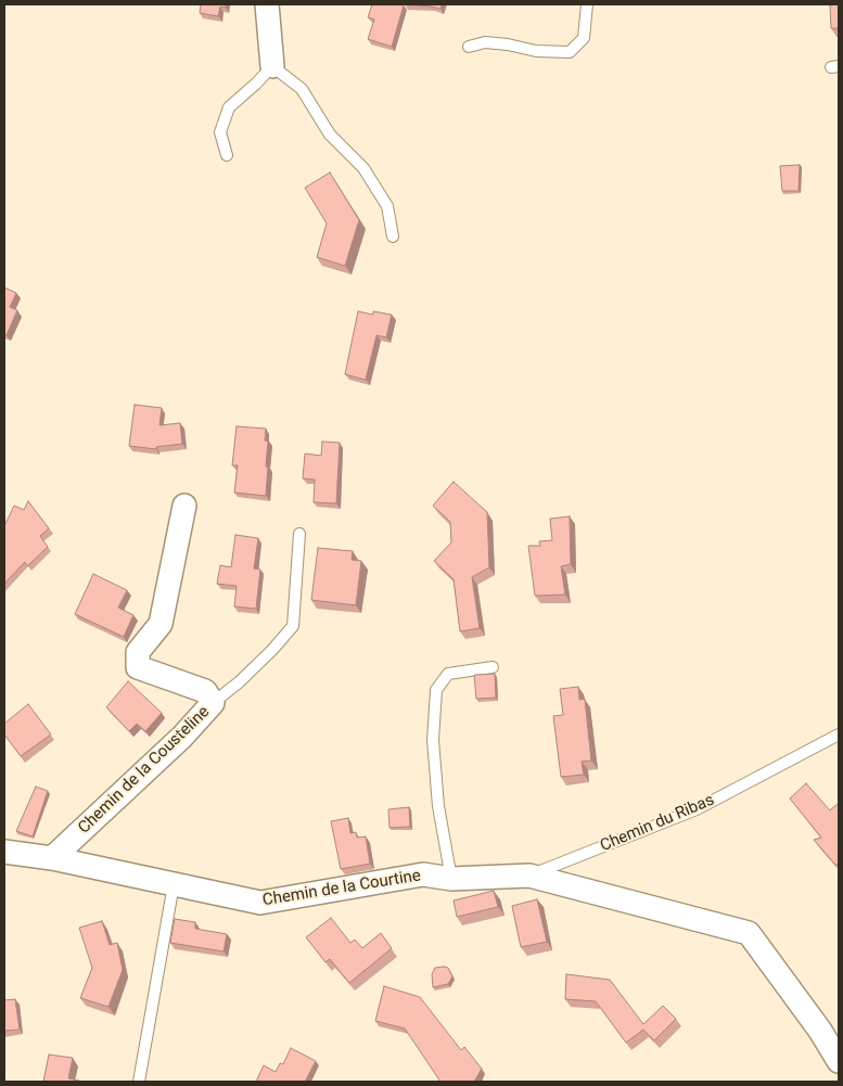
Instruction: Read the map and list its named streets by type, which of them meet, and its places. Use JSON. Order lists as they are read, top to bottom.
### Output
{
  "streets": {
    "street": ["Chemin de la Cousteline", "Chemin de la Courtine"],
    "lane": ["Chemin du Ribas"]
  },
  "crossings": [
    ["Chemin de la Cousteline", "Chemin de la Courtine"],
    ["Chemin du Ribas", "Chemin de la Courtine"]
  ]
}
